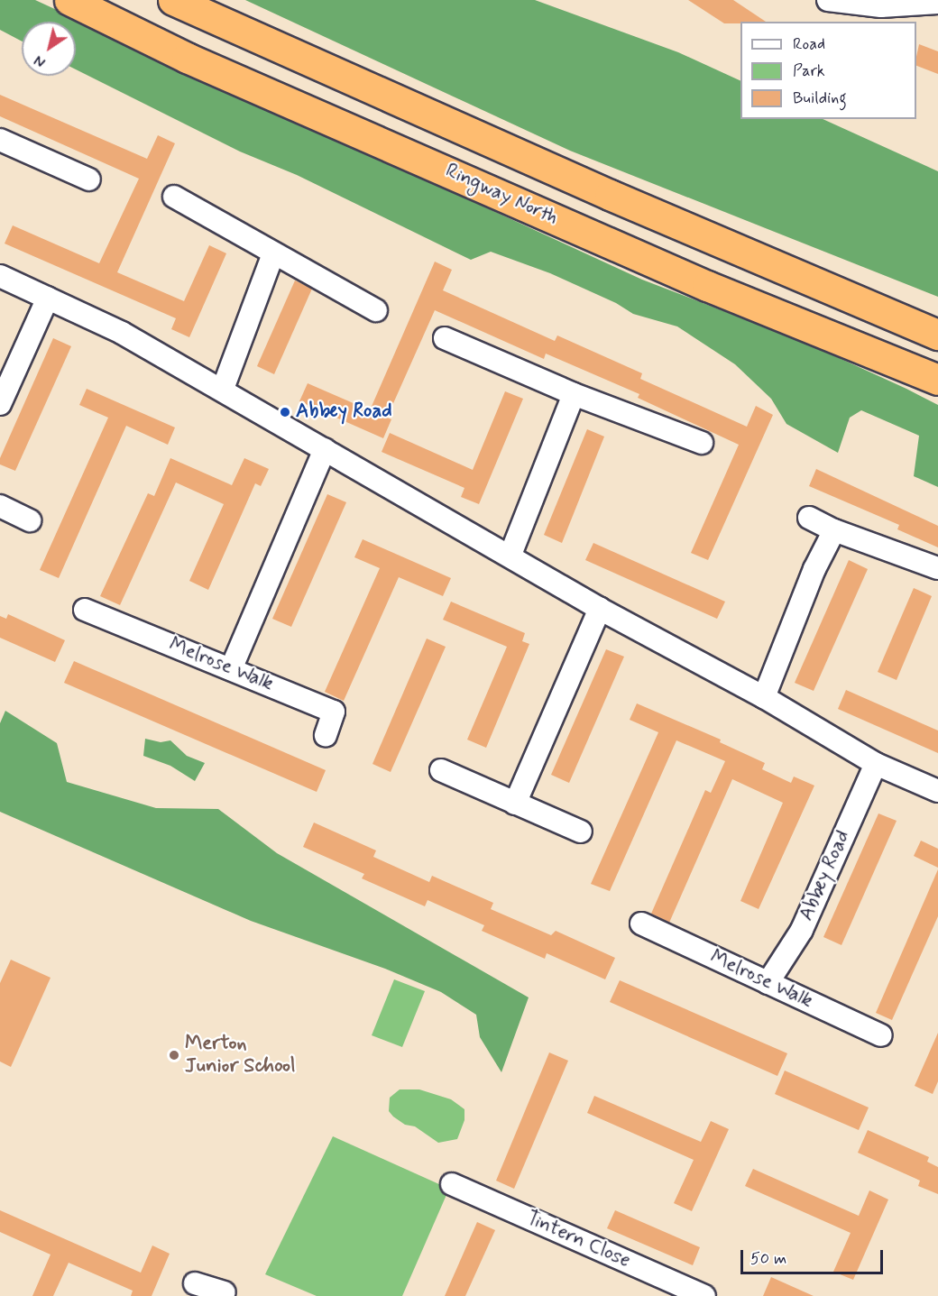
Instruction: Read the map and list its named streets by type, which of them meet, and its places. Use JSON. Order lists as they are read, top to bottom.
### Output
{
  "streets": {
    "highway": ["Ringway North"],
    "street": ["Melrose Walk", "Abbey Road", "Tintern Close"]
  },
  "crossings": [
    ["Melrose Walk", "Abbey Road"]
  ],
  "places": ["Abbey Road", "Merton Junior School"],
  "legend": ["Road", "Park", "Building"],
  "scale_bar": "50 m",
  "north": "bottom left"
}
